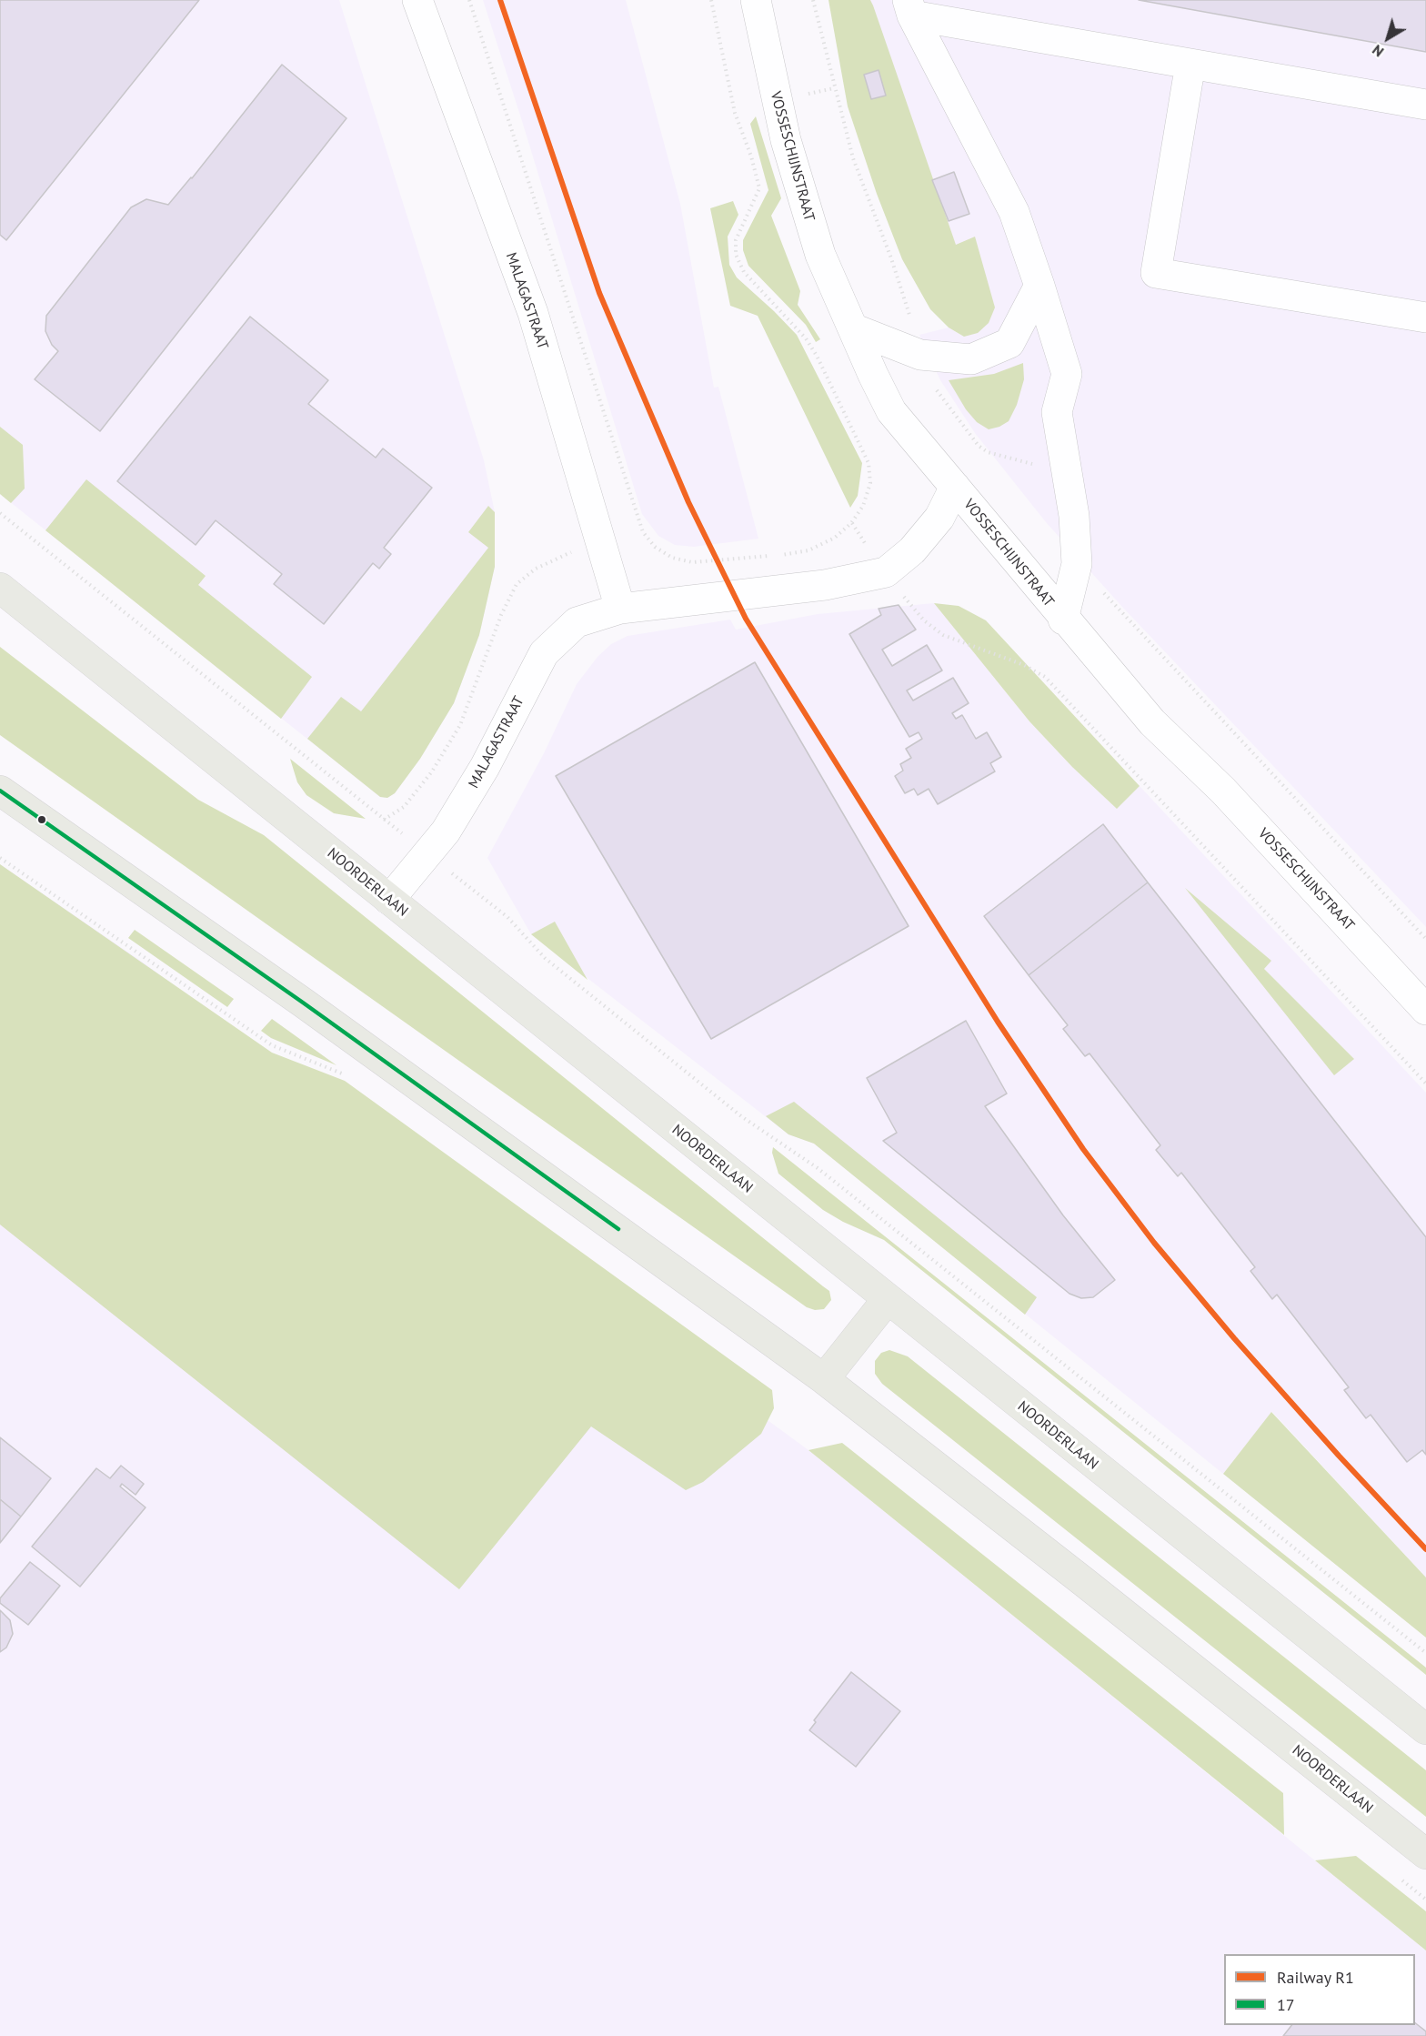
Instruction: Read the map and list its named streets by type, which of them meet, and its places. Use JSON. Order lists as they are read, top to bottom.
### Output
{
  "streets": {
    "main road": ["NOORDERLAAN"],
    "street": ["VOSSESCHIJNSTRAAT", "MALAGASTRAAT"]
  },
  "crossings": [
    ["VOSSESCHIJNSTRAAT", "MALAGASTRAAT"],
    ["MALAGASTRAAT", "NOORDERLAAN"]
  ],
  "lines": ["rail line R1", "transit line 17"],
  "legend": ["Railway R1", "17"],
  "north": "bottom left"
}
